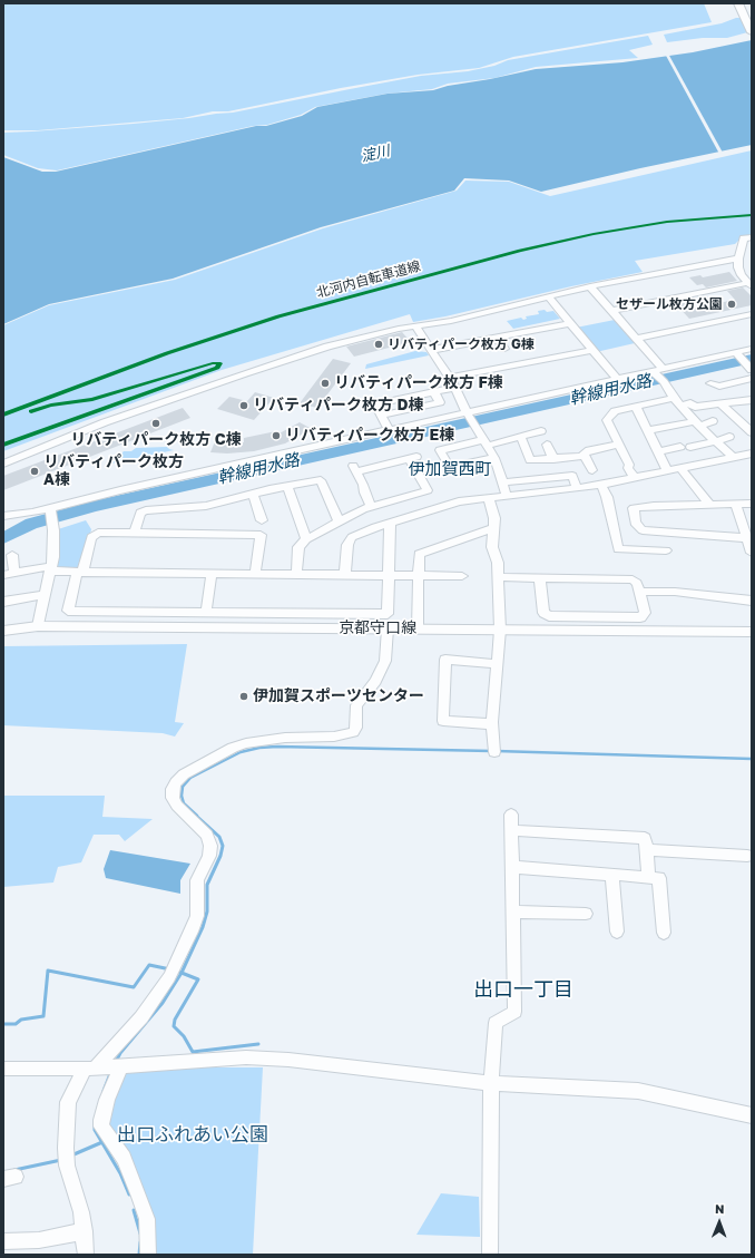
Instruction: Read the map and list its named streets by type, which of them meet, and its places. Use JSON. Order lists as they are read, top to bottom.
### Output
{
  "streets": {
    "main road": ["京都守口線"],
    "cycle path": ["北河内自転車道線"]
  },
  "districts": ["伊加賀西町", "出口一丁目"],
  "water": ["淀川", "幹線用水路"],
  "parks": ["出口ふれあい公園"],
  "places": [
    "セザール枚方公園",
    "リバティパーク枚方 G棟",
    "リバティパーク枚方 F棟",
    "リバティパーク枚方 D棟",
    "リバティパーク枚方 C棟",
    "リバティパーク枚方 E棟",
    "リバティパーク枚方 A棟",
    "伊加賀スポーツセンター"
  ],
  "north": "top"
}
